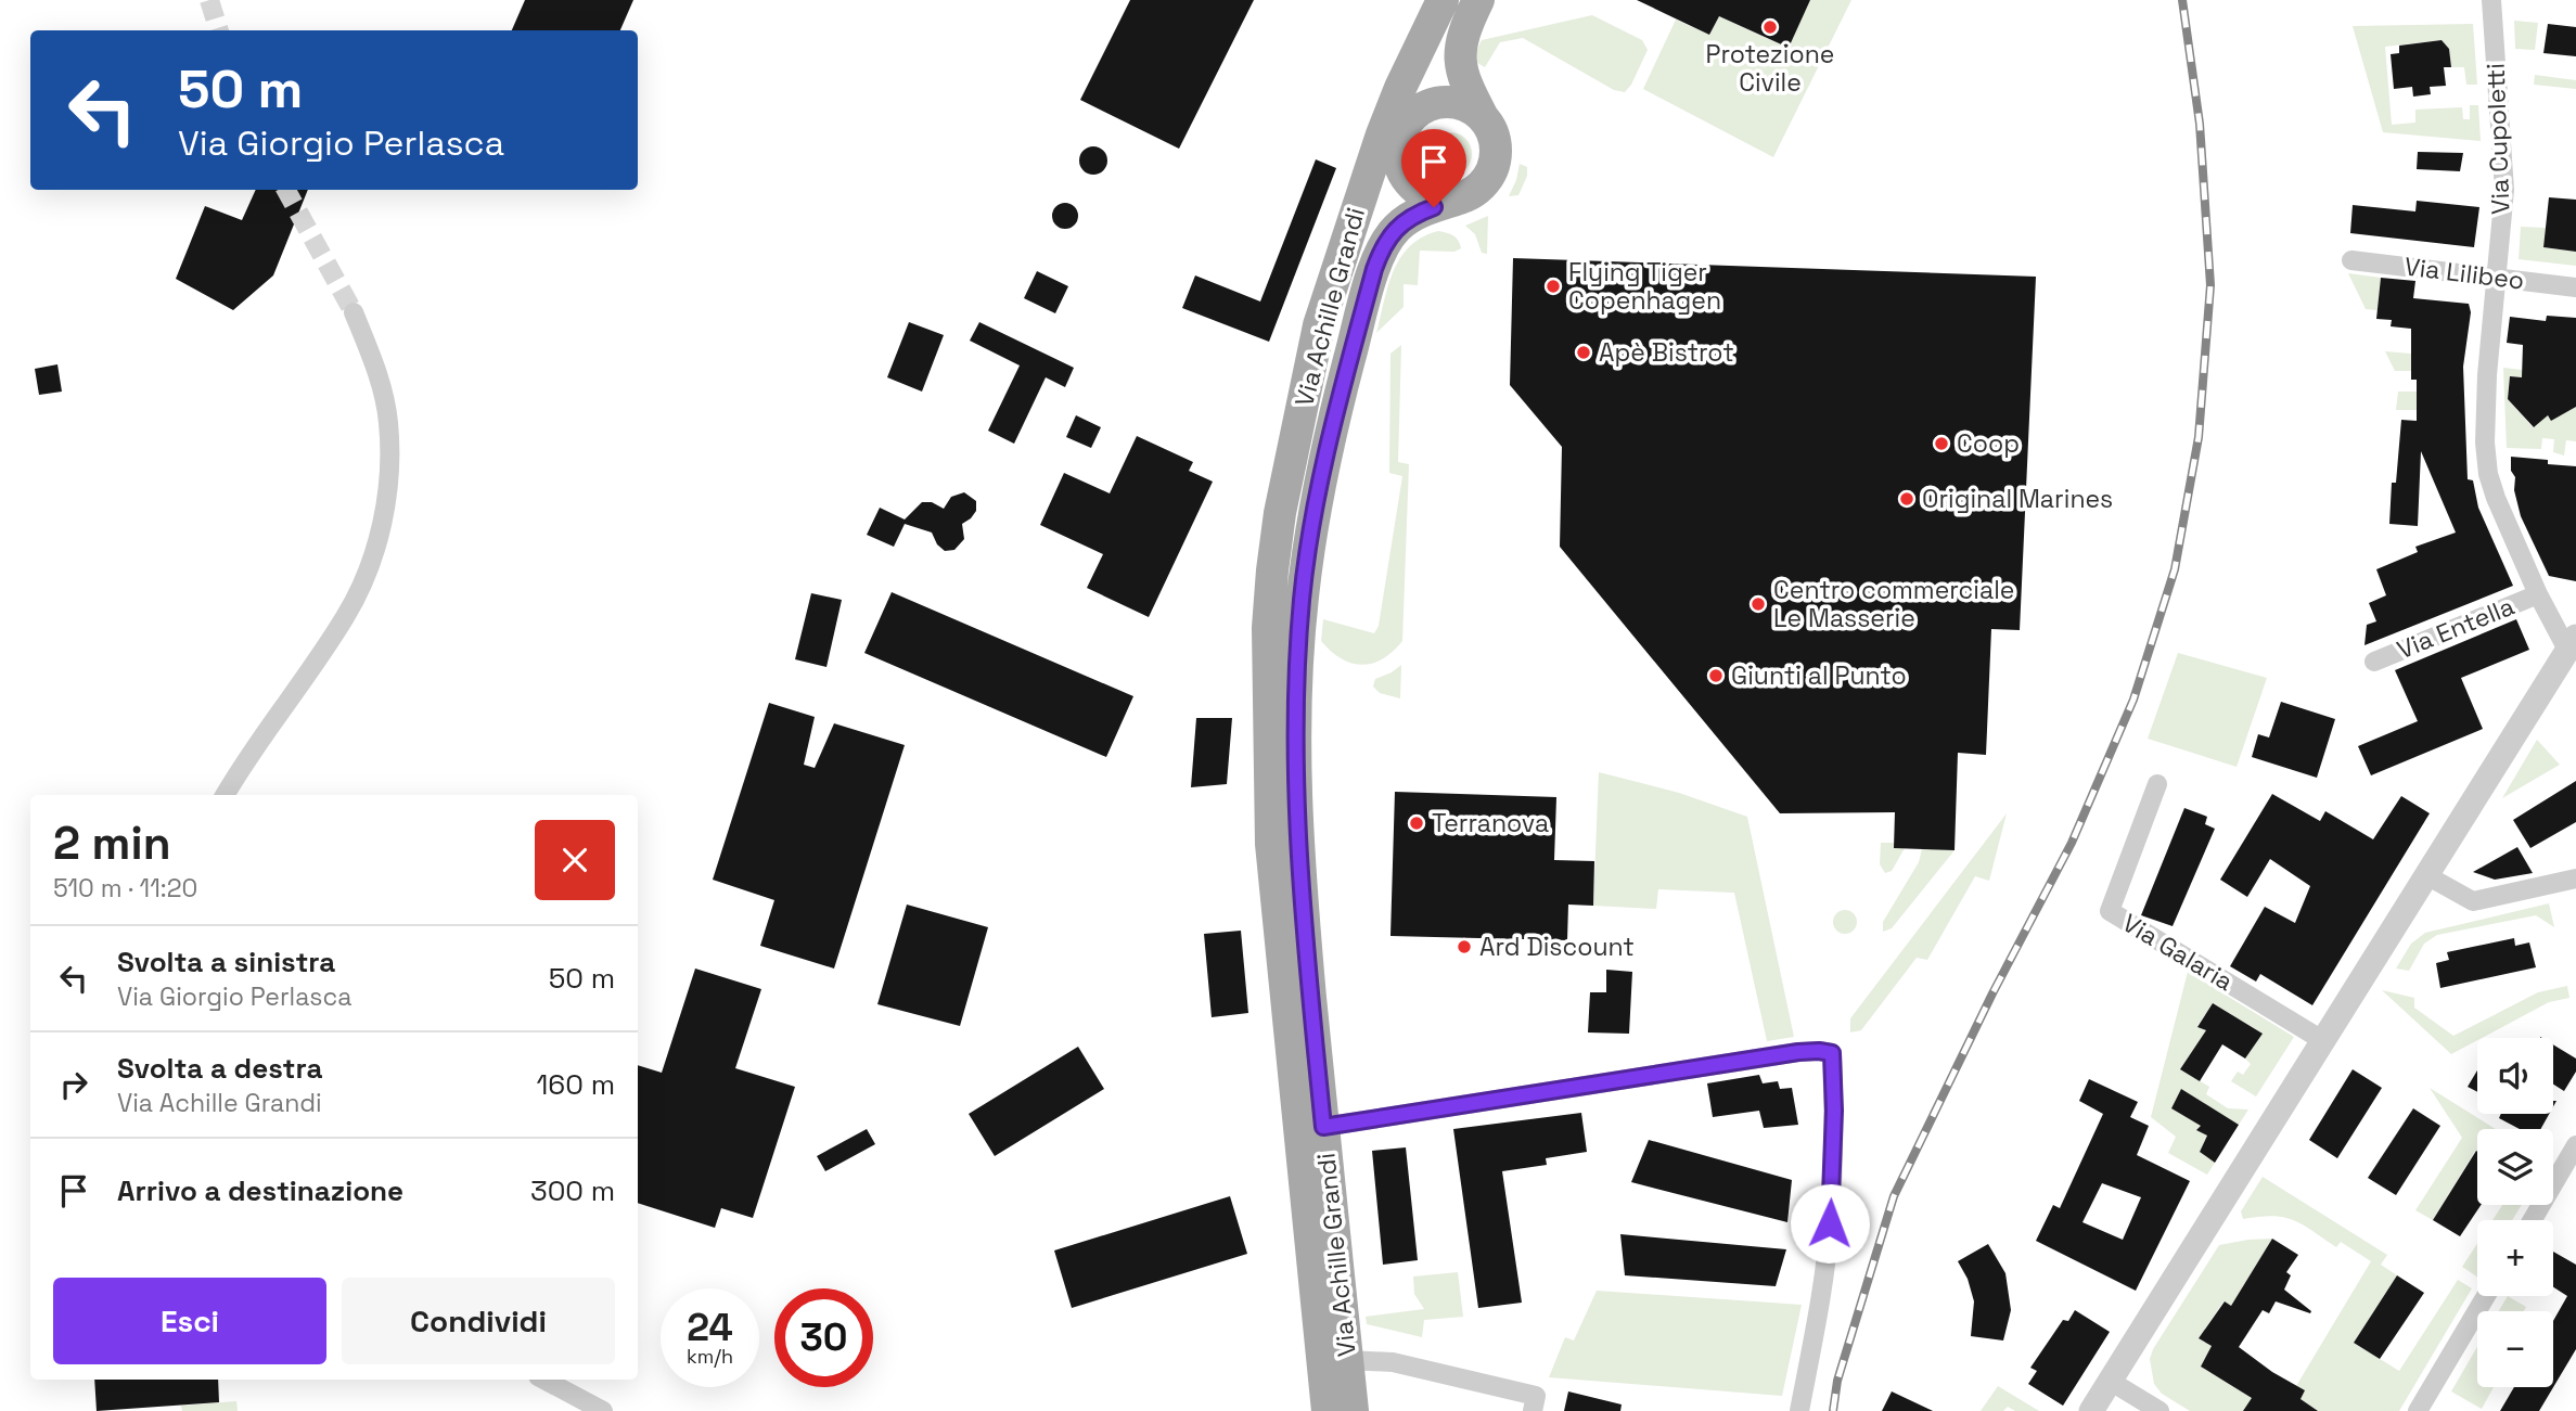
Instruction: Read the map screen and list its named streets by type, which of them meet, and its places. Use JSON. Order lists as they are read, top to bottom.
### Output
{
  "streets": {
    "main road": ["Via Achille Grandi"],
    "street": [
      "Via Cupoletti",
      "Via Lilibeo",
      "Via Entella",
      "Via Galaria"
    ]
  },
  "crossings": [
    ["Via Cupoletti", "Via Lilibeo"],
    ["Via Cupoletti", "Via Entella"]
  ],
  "places": [
    "Protezione Civile",
    "Flying Tiger Copenhagen",
    "Apè Bistrot",
    "Coop",
    "Original Marines",
    "Centro commerciale Le Masserie",
    "Giunti al Punto",
    "Terranova",
    "Ard Discount"
  ],
  "page": {
    "turn": ["50 m", "Via Giorgio Perlasca"],
    "heading": ["2 min", "510 m · 11:20"],
    "list": [
      {
        "name": "Svolta a sinistra",
        "note": "Via Giorgio Perlasca",
        "value": "50 m"
      },
      {
        "name": "Svolta a destra",
        "note": "Via Achille Grandi",
        "value": "160 m"
      },
      {
        "name": "Arrivo a destinazione",
        "value": "300 m"
      }
    ],
    "map_buttons": ["+", "−"],
    "buttons": ["Esci", "Condividi"],
    "speed": "24 km/h",
    "limit": "30"
  }
}
